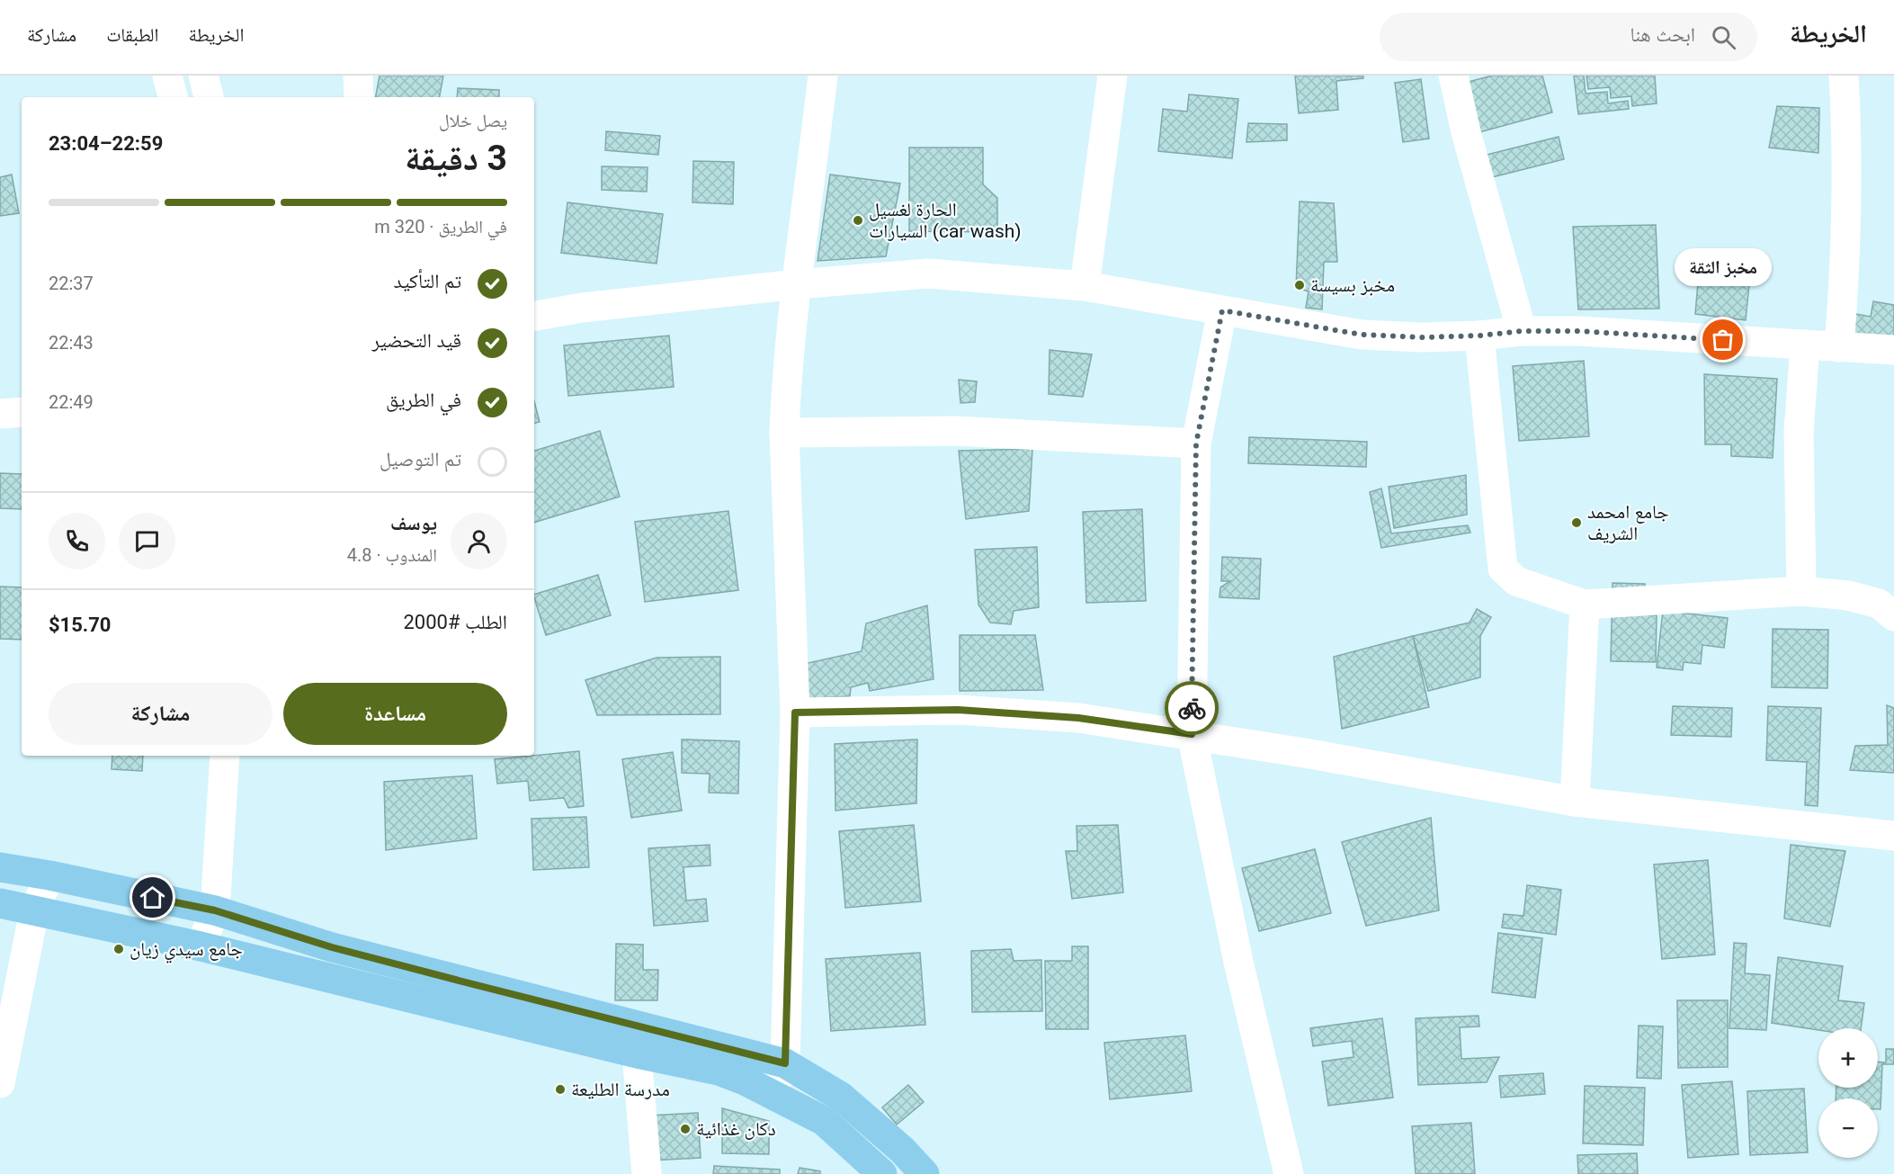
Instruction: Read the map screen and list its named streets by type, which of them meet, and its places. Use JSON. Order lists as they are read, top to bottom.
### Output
{
  "places": [
    "الحارة لغسيل السيارات (car wash)",
    "مخبز بسيسة",
    "مخبز الثقة",
    "جامع امحمد الشريف",
    "جامع سيدي زيان",
    "مدرسة الطليعة",
    "دكان غذائية"
  ],
  "page": {
    "header": "الخريطة",
    "search": "ابحث هنا",
    "nav": ["الخريطة", "الطبقات", "مشاركة"],
    "heading": ["3 دقيقة", "يصل خلال", "22:59–23:04"],
    "panel": [
      "يوسف",
      "المندوب · 4.8",
      "الطلب #2000",
      "$15.70"
    ],
    "bar": "في الطريق · 320 m",
    "bubble": "مخبز الثقة",
    "list": [
      ["تم التأكيد", "22:37"],
      ["قيد التحضير", "22:43"],
      ["في الطريق", "22:49"],
      "تم التوصيل"
    ],
    "buttons": ["مساعدة", "مشاركة"],
    "map_buttons": ["+", "−"]
  }
}
